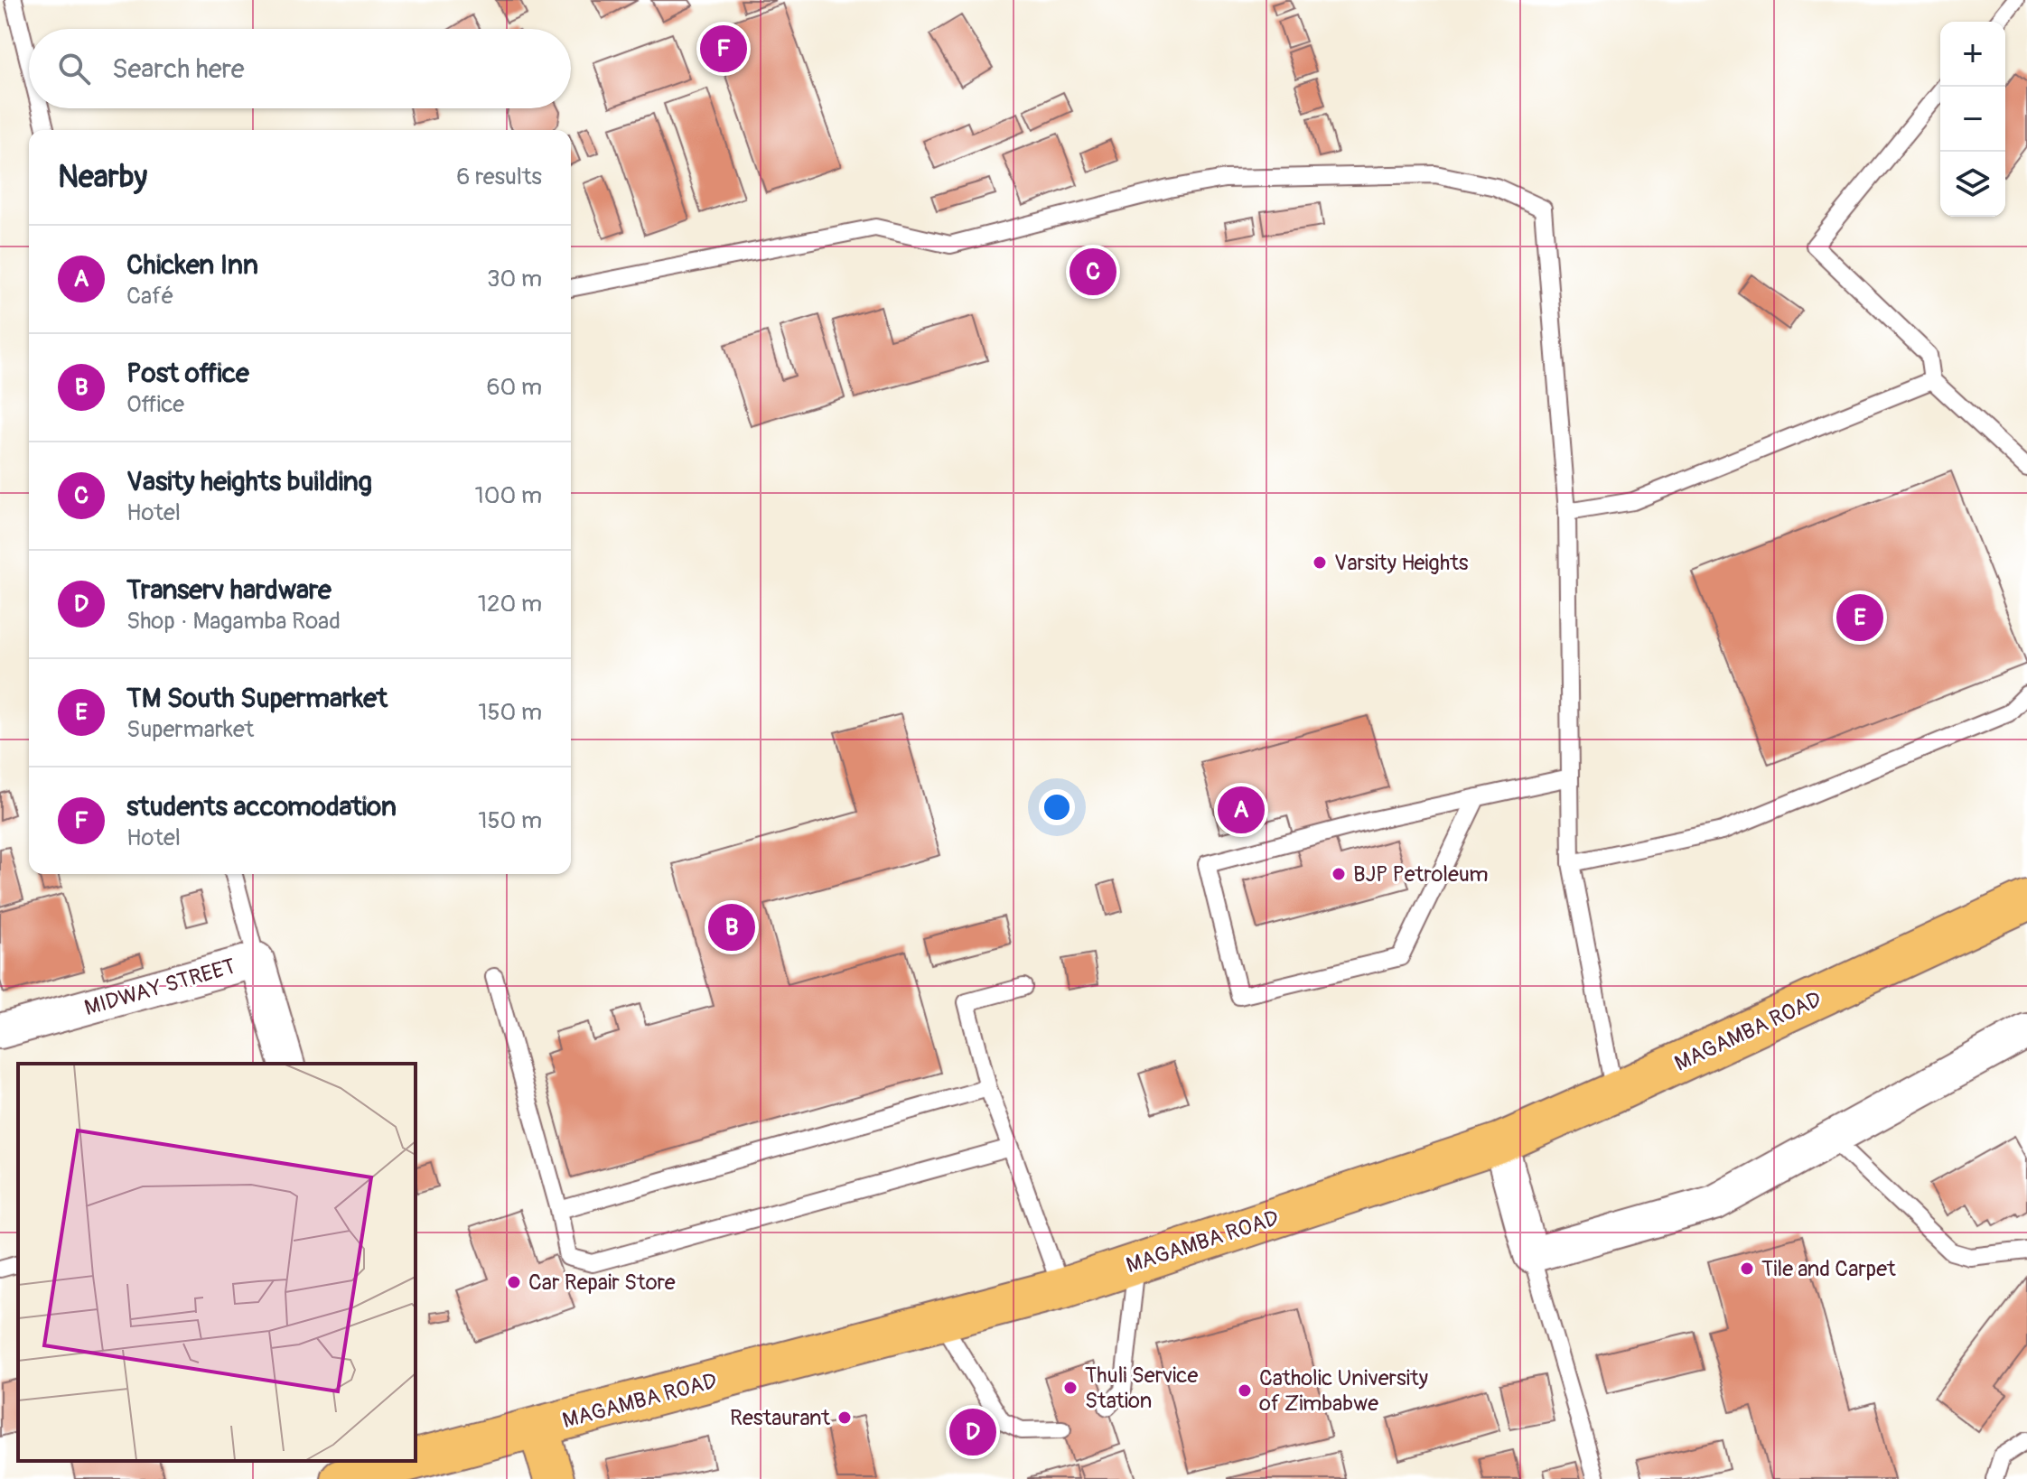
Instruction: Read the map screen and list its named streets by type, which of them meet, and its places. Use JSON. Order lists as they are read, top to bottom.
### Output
{
  "streets": {
    "main road": ["MAGAMBA ROAD"],
    "street": ["MIDWAY STREET"]
  },
  "places": [
    "Varsity Heights",
    "BJP Petroleum",
    "Tile and Carpet",
    "Car Repair Store",
    "Thuli Service Station",
    "Catholic University of Zimbabwe",
    "Restaurant"
  ],
  "page": {
    "map_buttons": ["+", "−"],
    "pins": [
      "F",
      "C",
      "E",
      "A",
      "B",
      "D"
    ],
    "search": "Search here",
    "heading": ["Nearby", "6 results"],
    "list": [
      {
        "mark": "A",
        "name": "Chicken Inn",
        "note": "Café",
        "value": "30 m"
      },
      {
        "mark": "B",
        "name": "Post office",
        "note": "Office",
        "value": "60 m"
      },
      {
        "mark": "C",
        "name": "Vasity heights building",
        "note": "Hotel",
        "value": "100 m"
      },
      {
        "mark": "D",
        "name": "Transerv hardware",
        "note": "Shop · Magamba Road",
        "value": "120 m"
      },
      {
        "mark": "E",
        "name": "TM South Supermarket",
        "note": "Supermarket",
        "value": "150 m"
      },
      {
        "mark": "F",
        "name": "students accomodation",
        "note": "Hotel",
        "value": "150 m"
      }
    ]
  }
}
